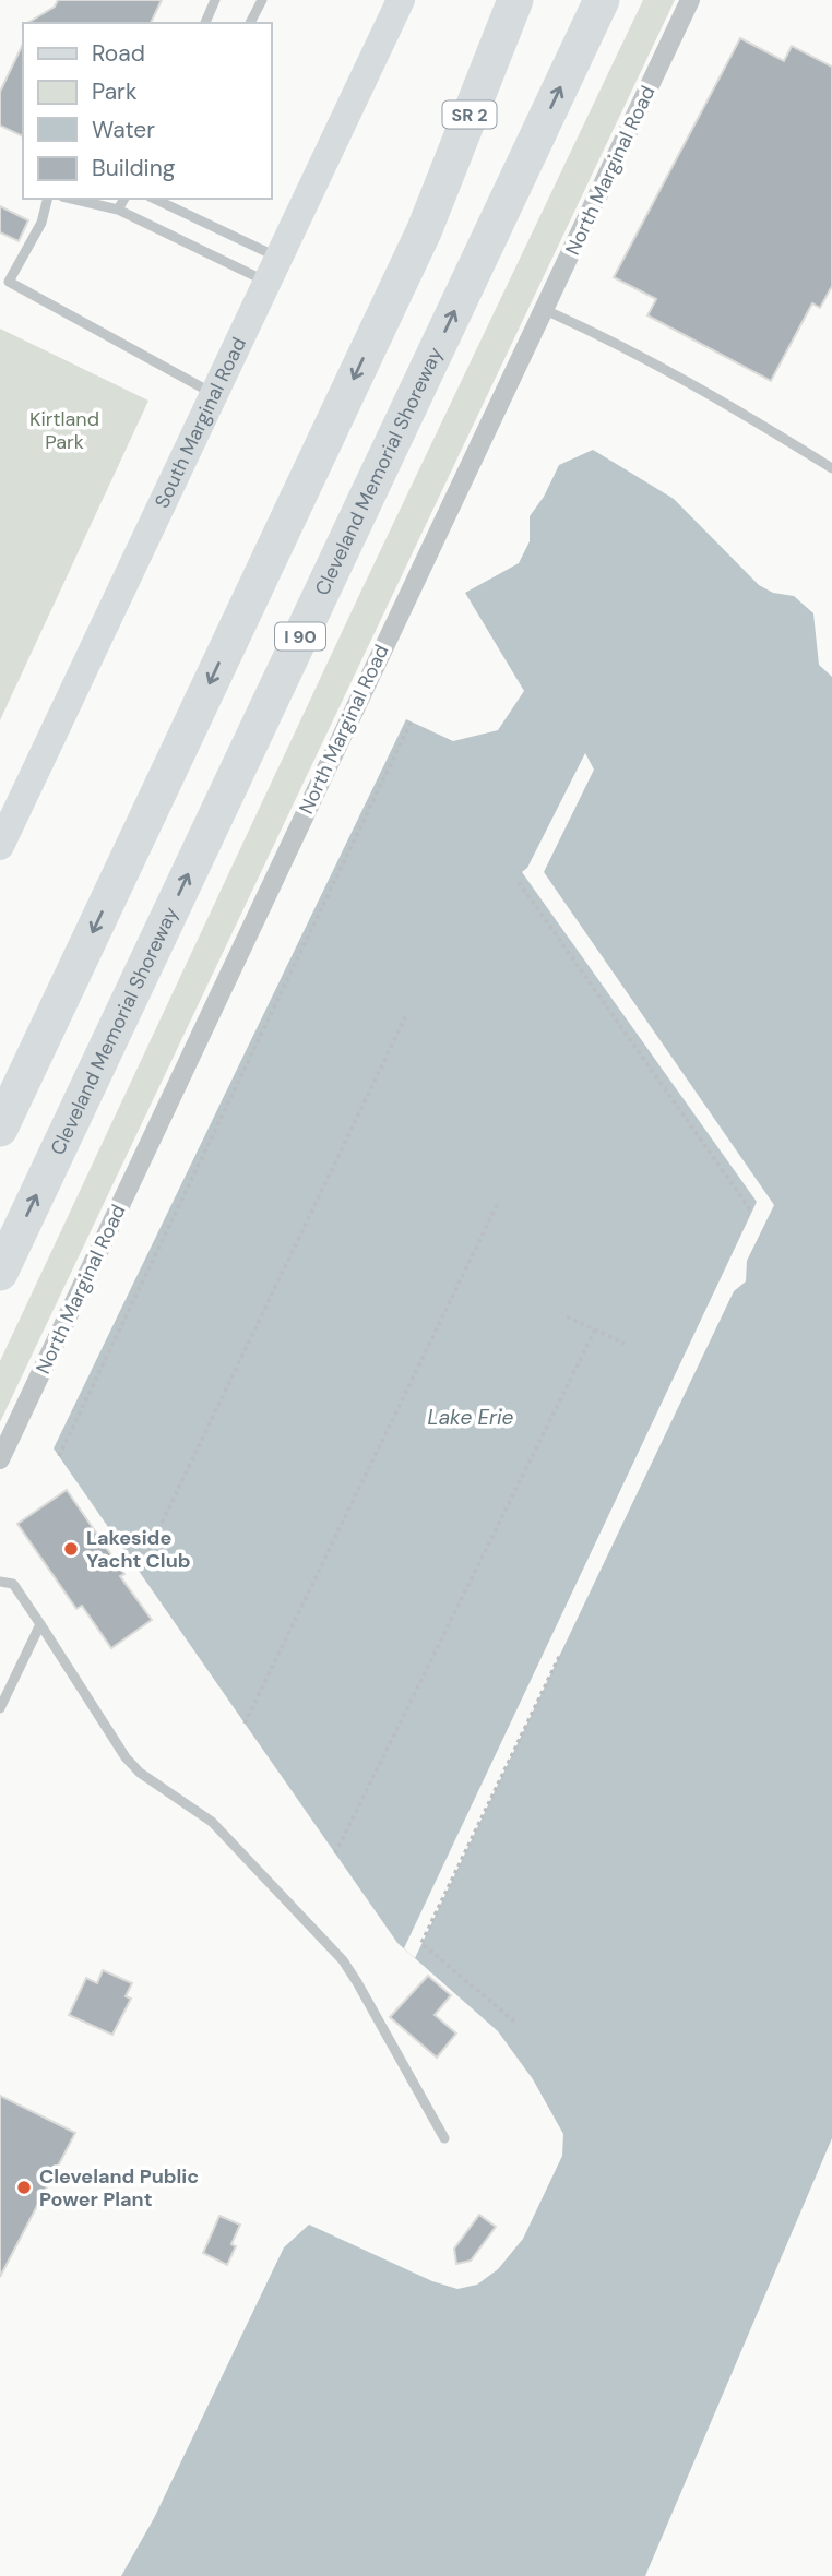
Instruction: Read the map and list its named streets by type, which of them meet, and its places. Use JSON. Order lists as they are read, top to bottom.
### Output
{
  "streets": {
    "highway": ["SR 2", "Cleveland Memorial Shoreway", "I 90"],
    "street": ["North Marginal Road", "South Marginal Road"]
  },
  "water": ["Lake Erie"],
  "parks": ["Kirtland Park"],
  "places": ["Lakeside Yacht Club", "Cleveland Public Power Plant"],
  "legend": [
    "Road",
    "Park",
    "Water",
    "Building"
  ]
}
